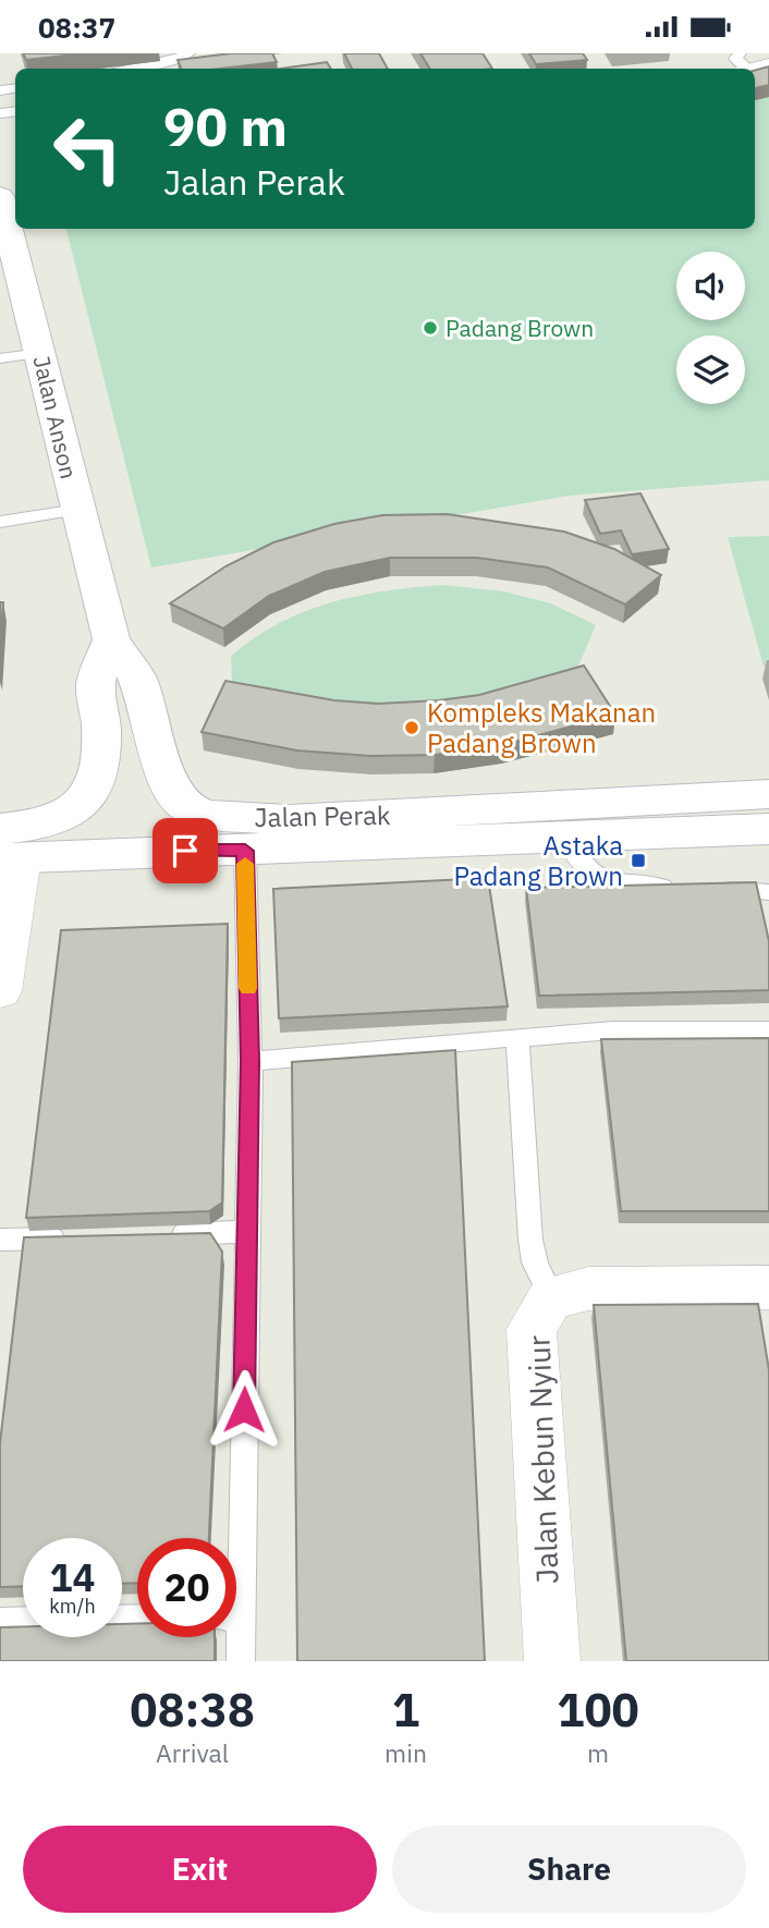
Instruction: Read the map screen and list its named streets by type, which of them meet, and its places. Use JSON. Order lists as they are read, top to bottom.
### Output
{
  "streets": {
    "main road": ["Jalan Anson", "Jalan Perak"],
    "street": ["Jalan Kebun Nyiur"]
  },
  "crossings": [
    ["Jalan Anson", "Jalan Perak"]
  ],
  "places": {
    "other": ["Padang Brown", "Kompleks Makanan Padang Brown"],
    "transit": ["Astaka Padang Brown"]
  },
  "page": {
    "status": "08:37",
    "turn": ["90 m", "Jalan Perak"],
    "speed": "14 km/h",
    "limit": "20",
    "eta": [
      "08:38",
      "Arrival",
      "1",
      "min",
      "100",
      "m"
    ],
    "buttons": ["Exit", "Share"]
  }
}
